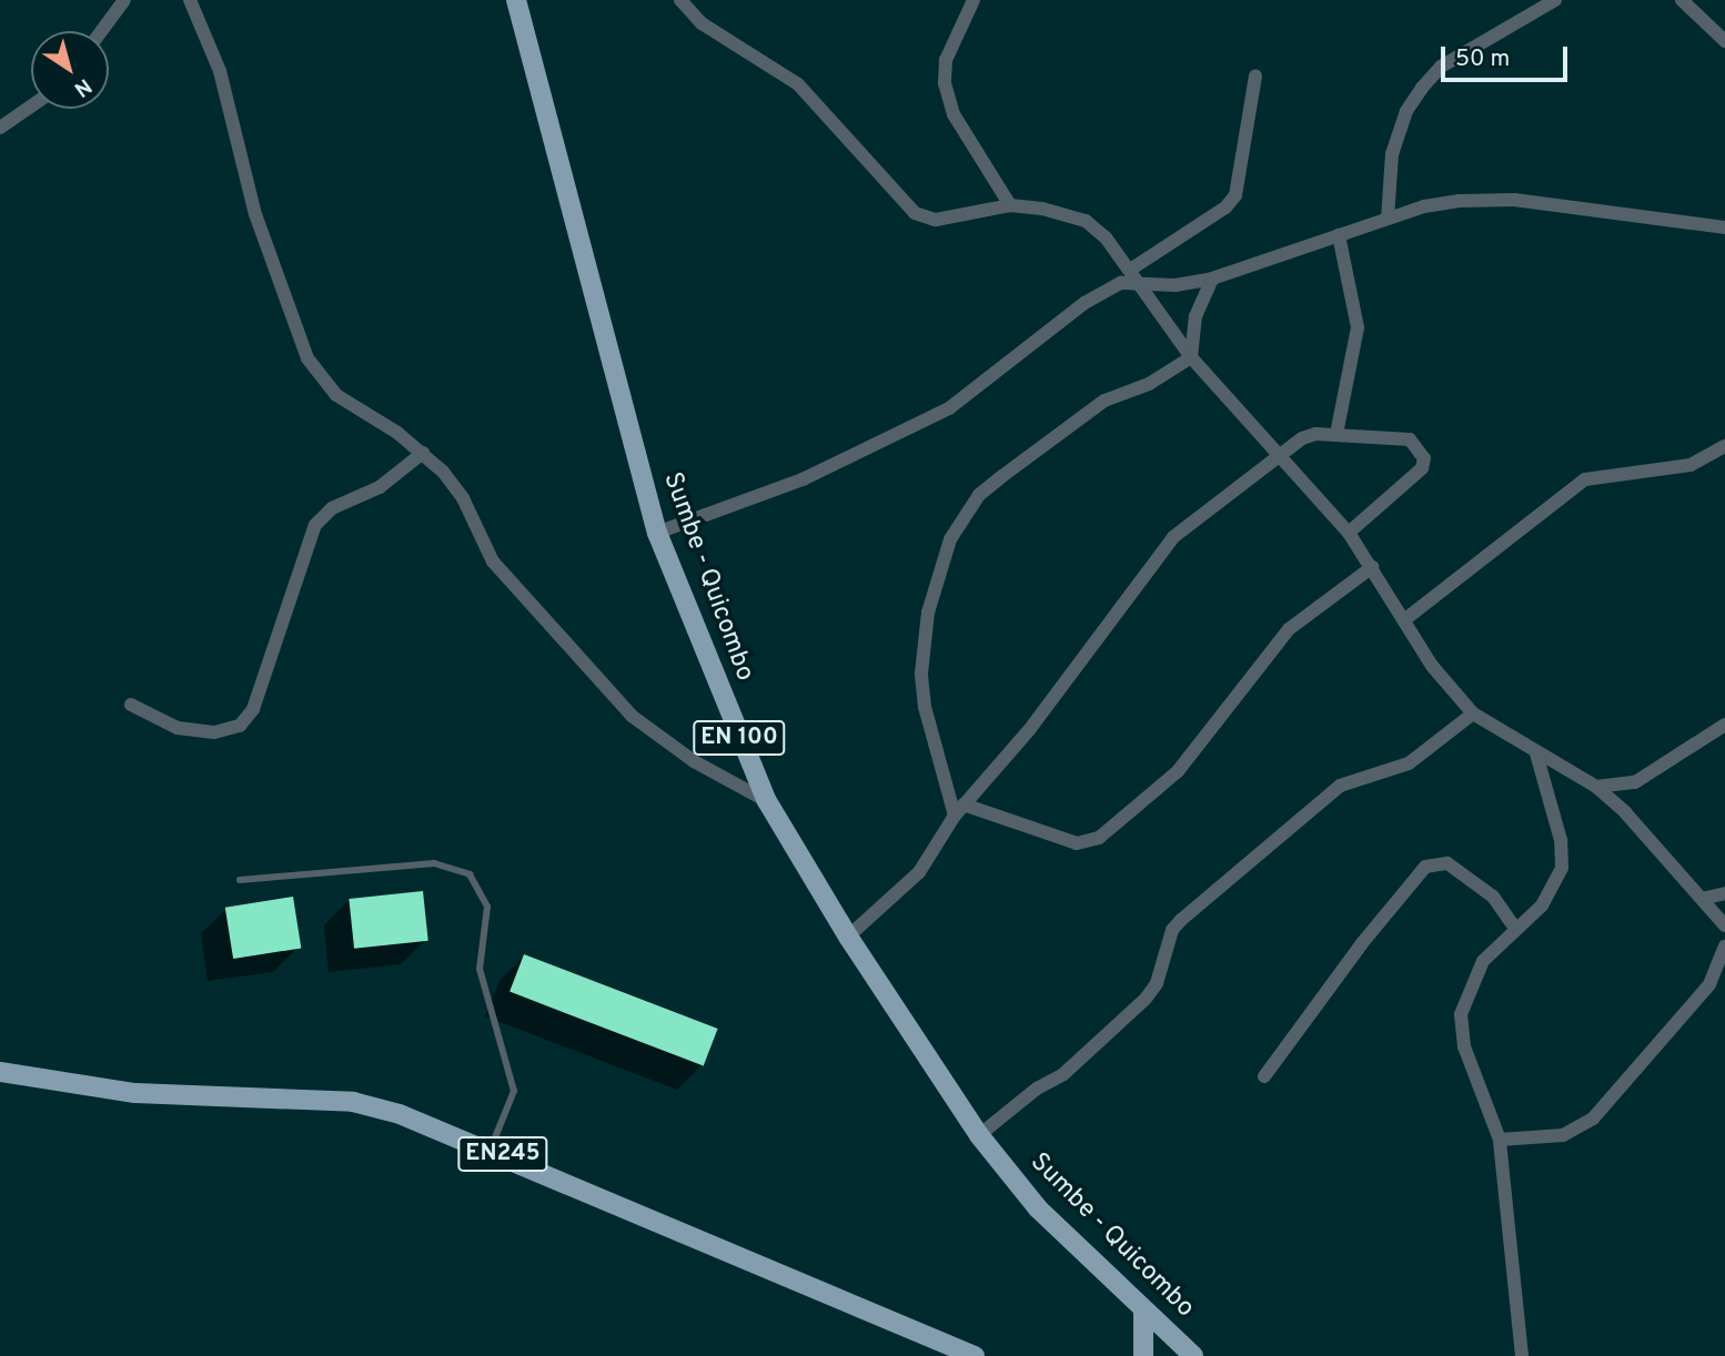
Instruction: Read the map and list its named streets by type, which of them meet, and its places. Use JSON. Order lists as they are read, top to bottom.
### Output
{
  "streets": {
    "main road": ["Sumbe - Quicombo", "EN 100", "EN245"]
  },
  "scale_bar": "50 m",
  "north": "bottom right"
}
